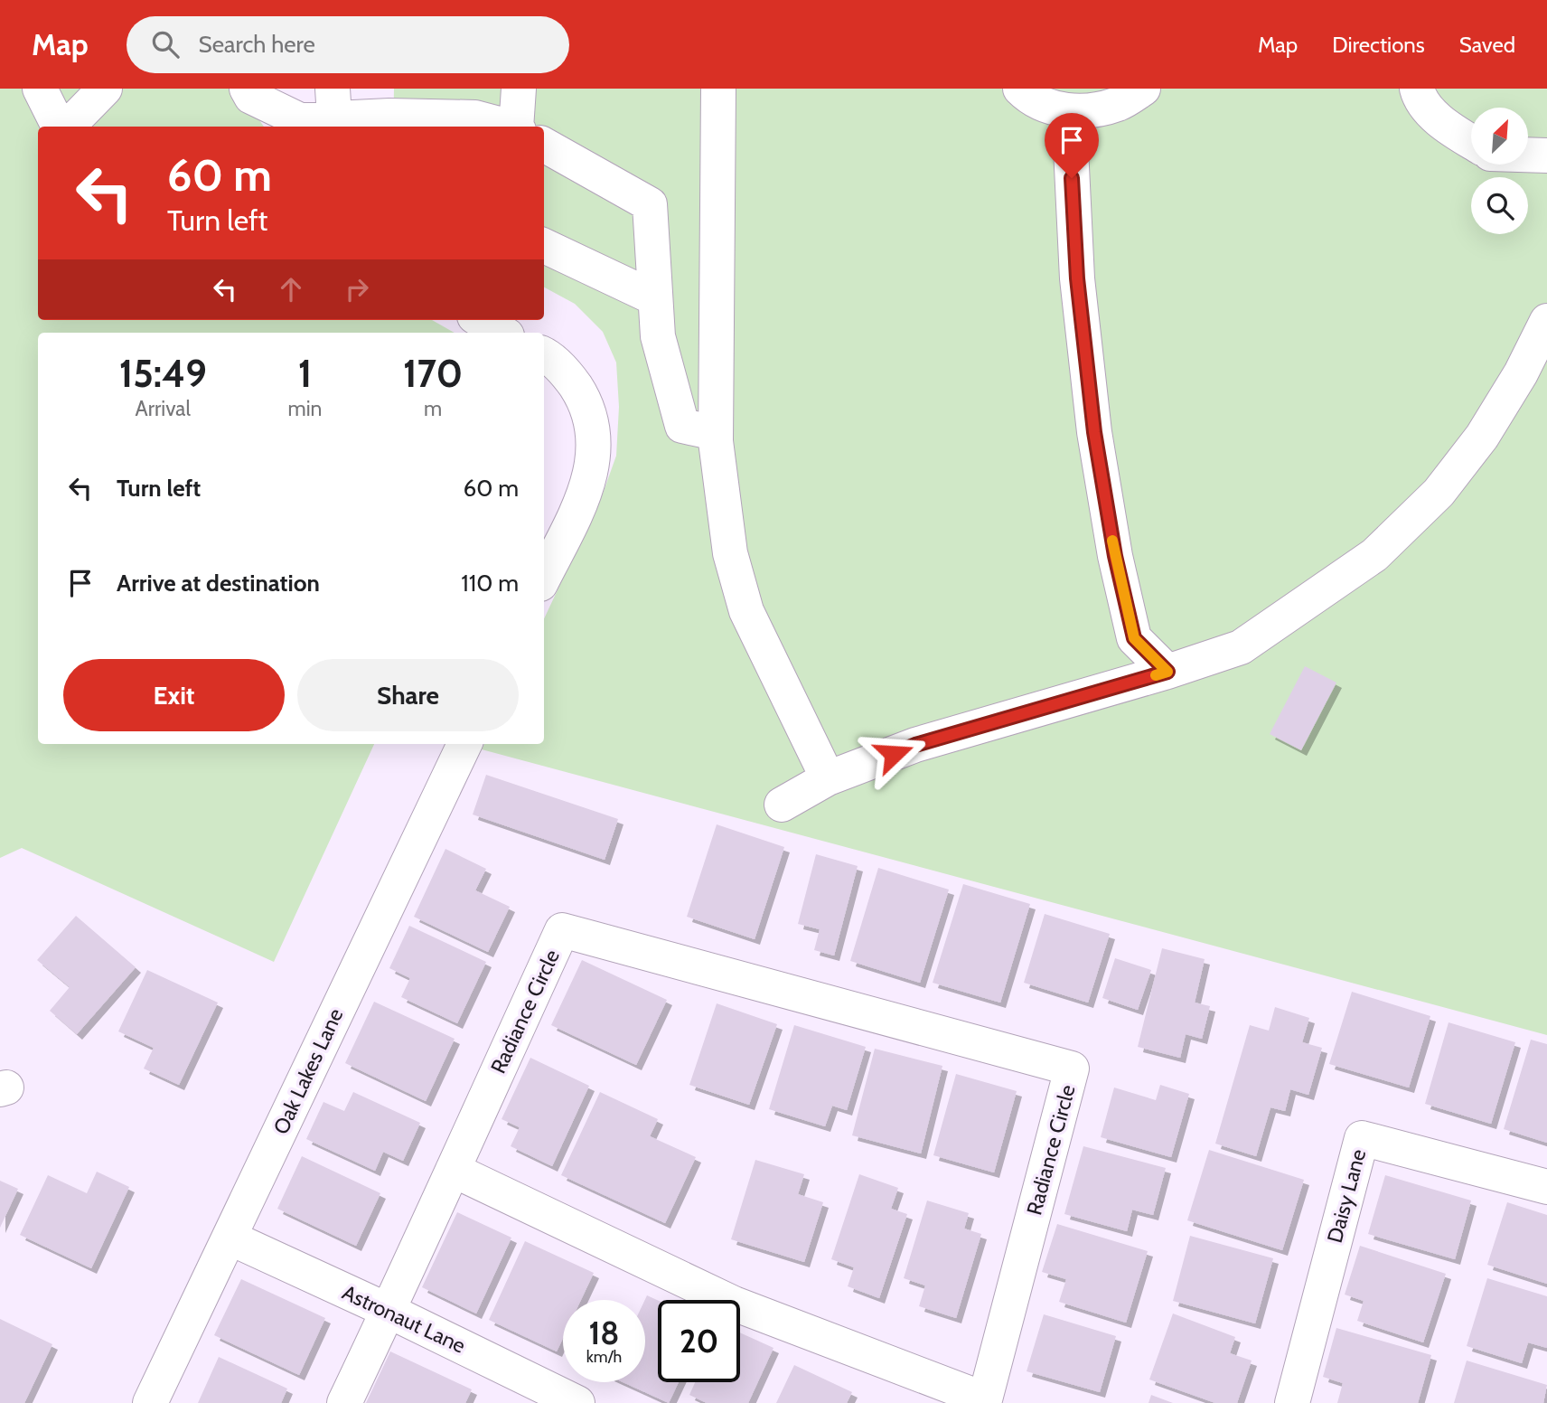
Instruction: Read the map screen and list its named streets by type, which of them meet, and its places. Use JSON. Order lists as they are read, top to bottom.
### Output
{
  "streets": {
    "street": [
      "Radiance Circle",
      "Oak Lakes Lane",
      "Daisy Lane",
      "Astronaut Lane"
    ]
  },
  "crossings": [
    ["Radiance Circle", "Astronaut Lane"],
    ["Oak Lakes Lane", "Astronaut Lane"]
  ],
  "north": "top right",
  "page": {
    "header": "Map",
    "search": "Search here",
    "nav": ["Map", "Directions", "Saved"],
    "turn": ["60 m", "Turn left"],
    "eta": [
      "15:49",
      "Arrival",
      "1",
      "min",
      "170",
      "m"
    ],
    "list": [
      {
        "name": "Turn left",
        "value": "60 m"
      },
      {
        "name": "Arrive at destination",
        "value": "110 m"
      }
    ],
    "buttons": ["Exit", "Share"],
    "speed": "18 km/h",
    "limit": "20"
  }
}
